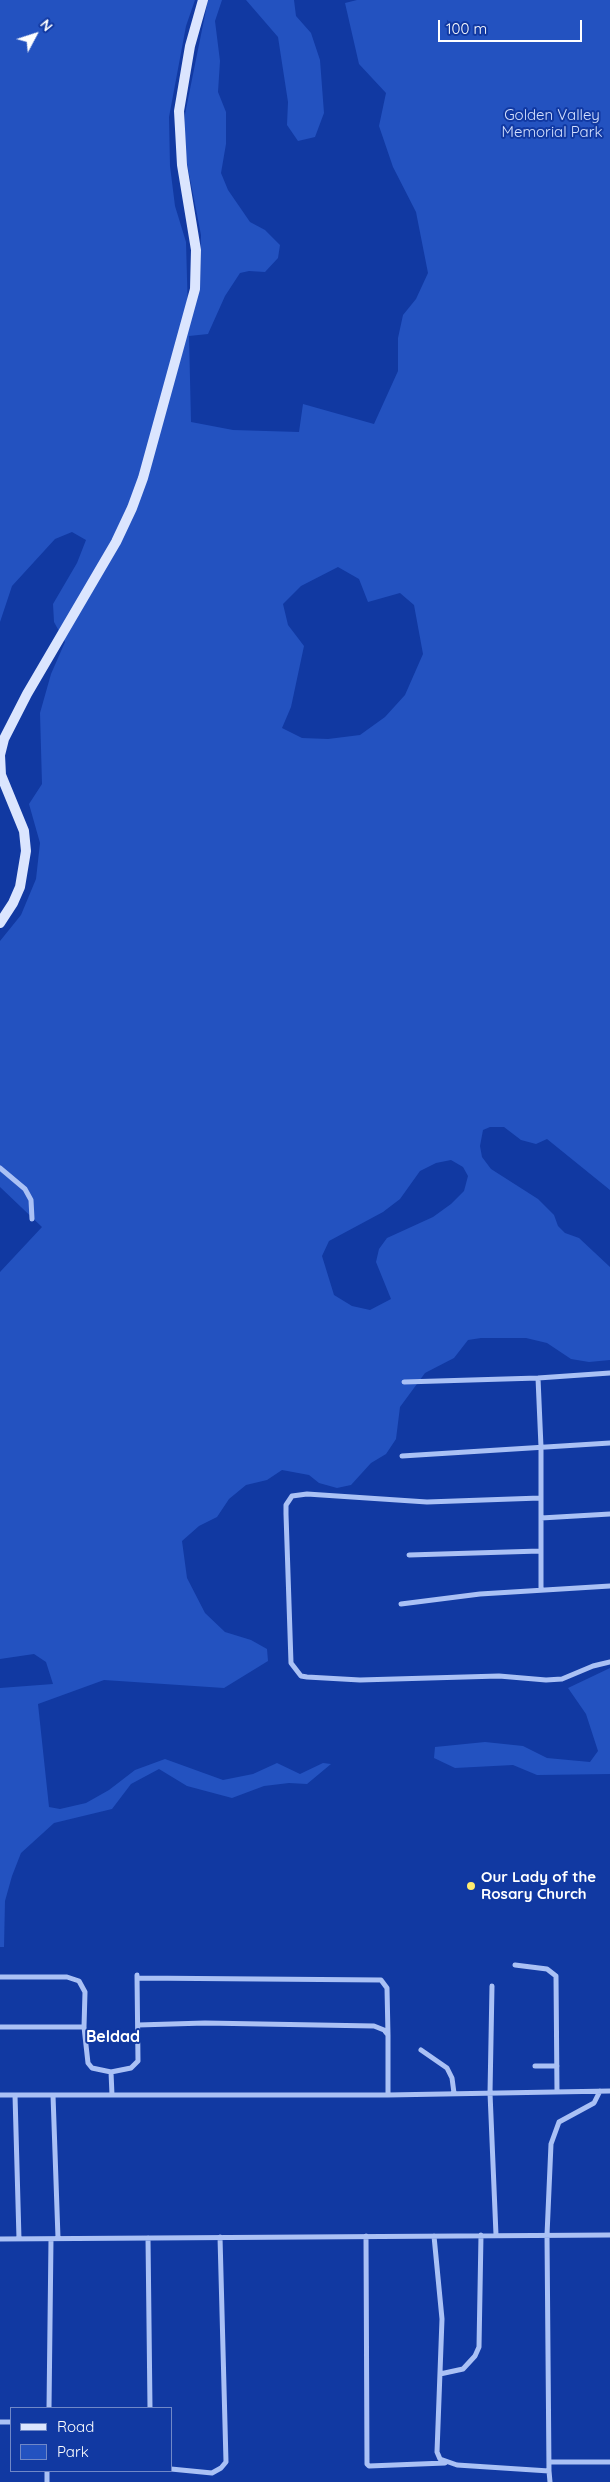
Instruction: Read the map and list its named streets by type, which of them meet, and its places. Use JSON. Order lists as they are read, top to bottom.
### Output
{
  "districts": ["Beldad"],
  "parks": ["Golden Valley Memorial Park"],
  "places": ["Our Lady of the Rosary Church"],
  "legend": ["Road", "Park"],
  "scale_bar": "100 m",
  "north": "top right"
}
